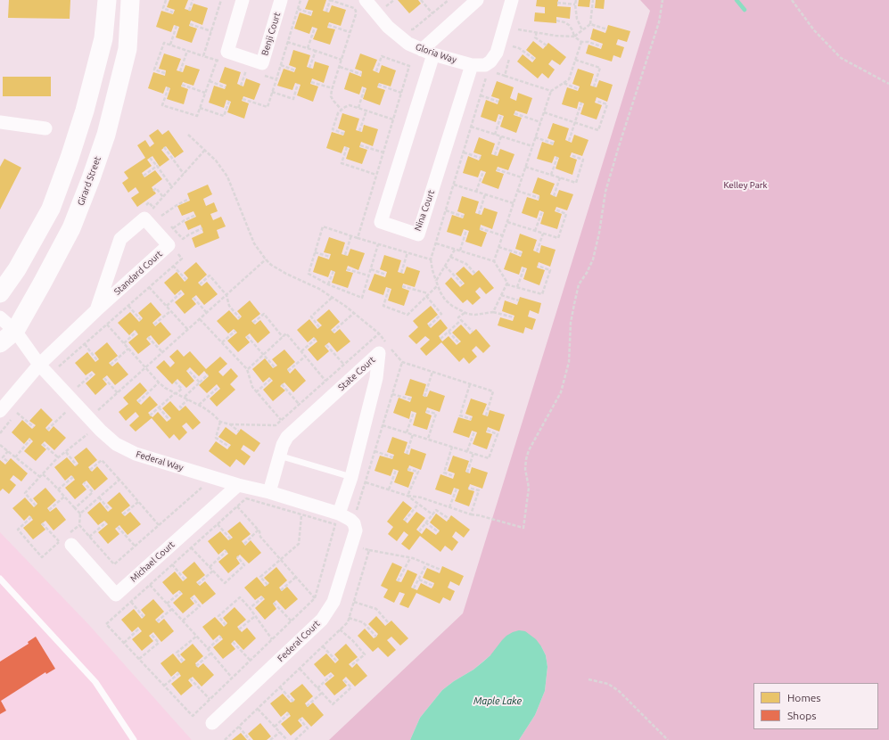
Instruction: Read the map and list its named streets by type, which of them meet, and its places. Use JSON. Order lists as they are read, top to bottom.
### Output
{
  "streets": {
    "street": [
      "Benji Court",
      "Gloria Way",
      "Girard Street",
      "Nina Court",
      "Standard Court",
      "State Court",
      "Federal Way",
      "Michael Court",
      "Federal Court"
    ]
  },
  "crossings": [
    ["Gloria Way", "Nina Court"],
    ["Girard Street", "Federal Way"],
    ["Standard Court", "Federal Way"],
    ["State Court", "Federal Way"],
    ["State Court", "Federal Court"],
    ["Federal Way", "Michael Court"],
    ["Federal Way", "Federal Court"]
  ],
  "water": ["Maple Lake"],
  "parks": ["Kelley Park"],
  "legend": ["Homes", "Shops"]
}
